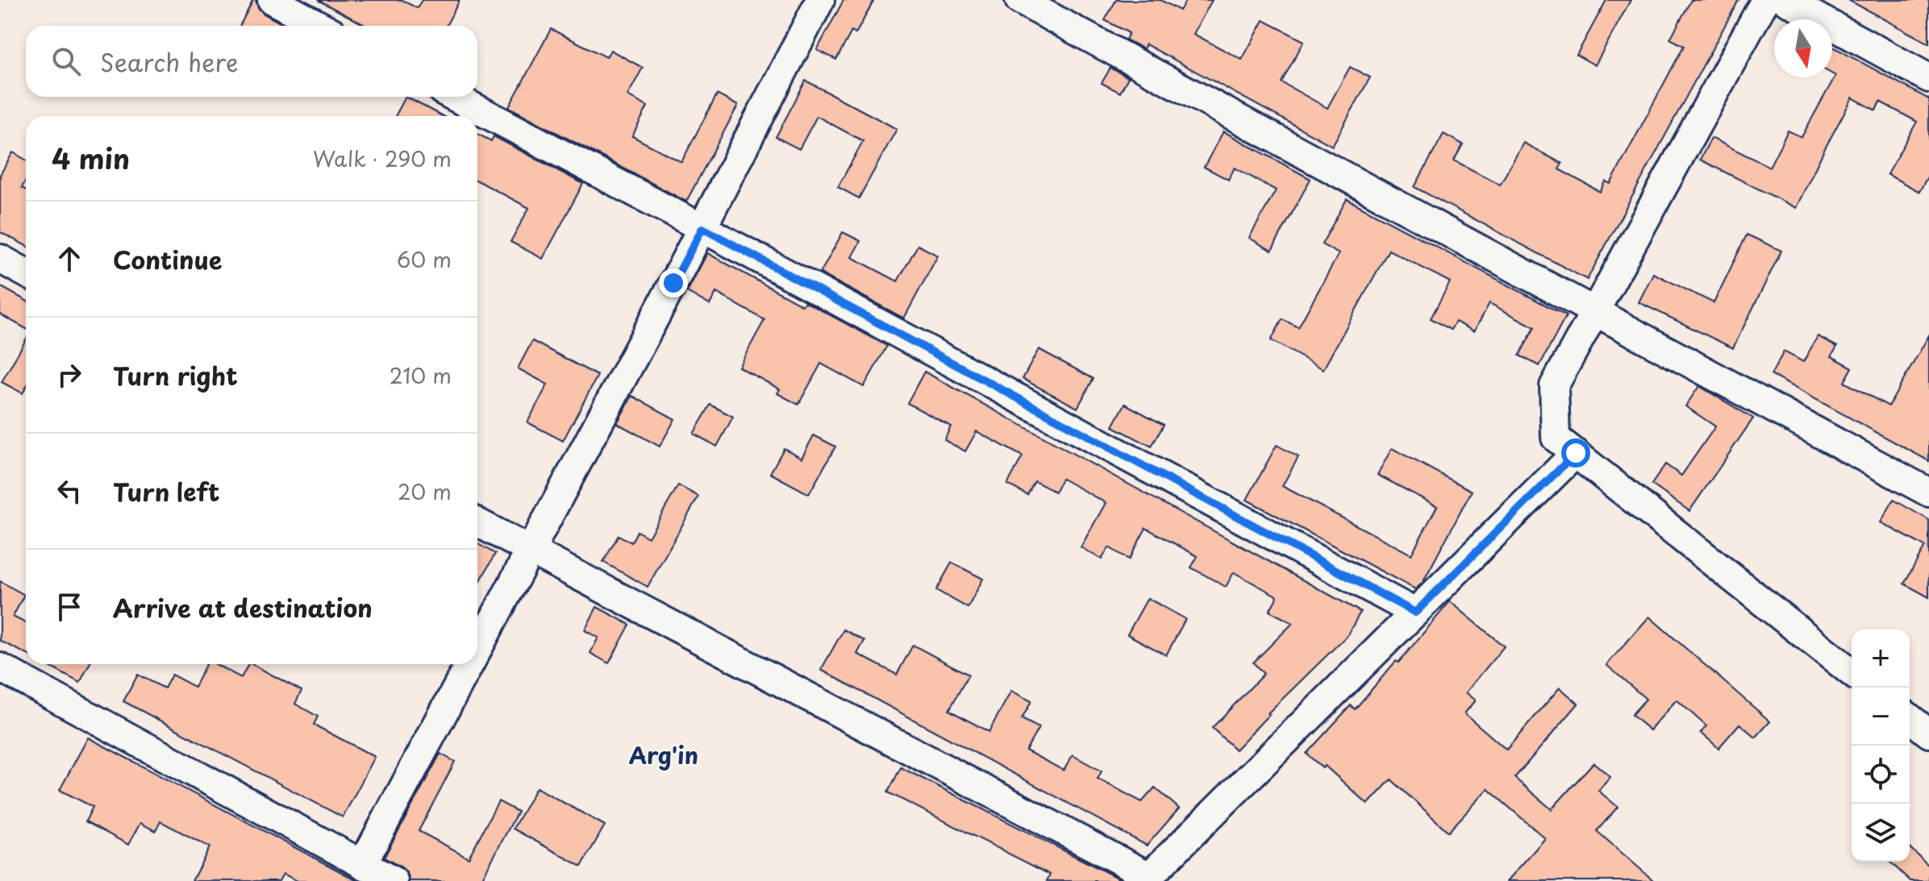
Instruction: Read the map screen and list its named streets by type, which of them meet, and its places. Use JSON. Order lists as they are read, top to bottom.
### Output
{
  "districts": ["Arg'in"],
  "north": "bottom",
  "page": {
    "search": "Search here",
    "heading": ["4 min", "Walk · 290 m"],
    "list": [
      ["Continue", "60 m"],
      ["Turn right", "210 m"],
      ["Turn left", "20 m"],
      "Arrive at destination"
    ],
    "map_buttons": ["+", "−"]
  }
}
